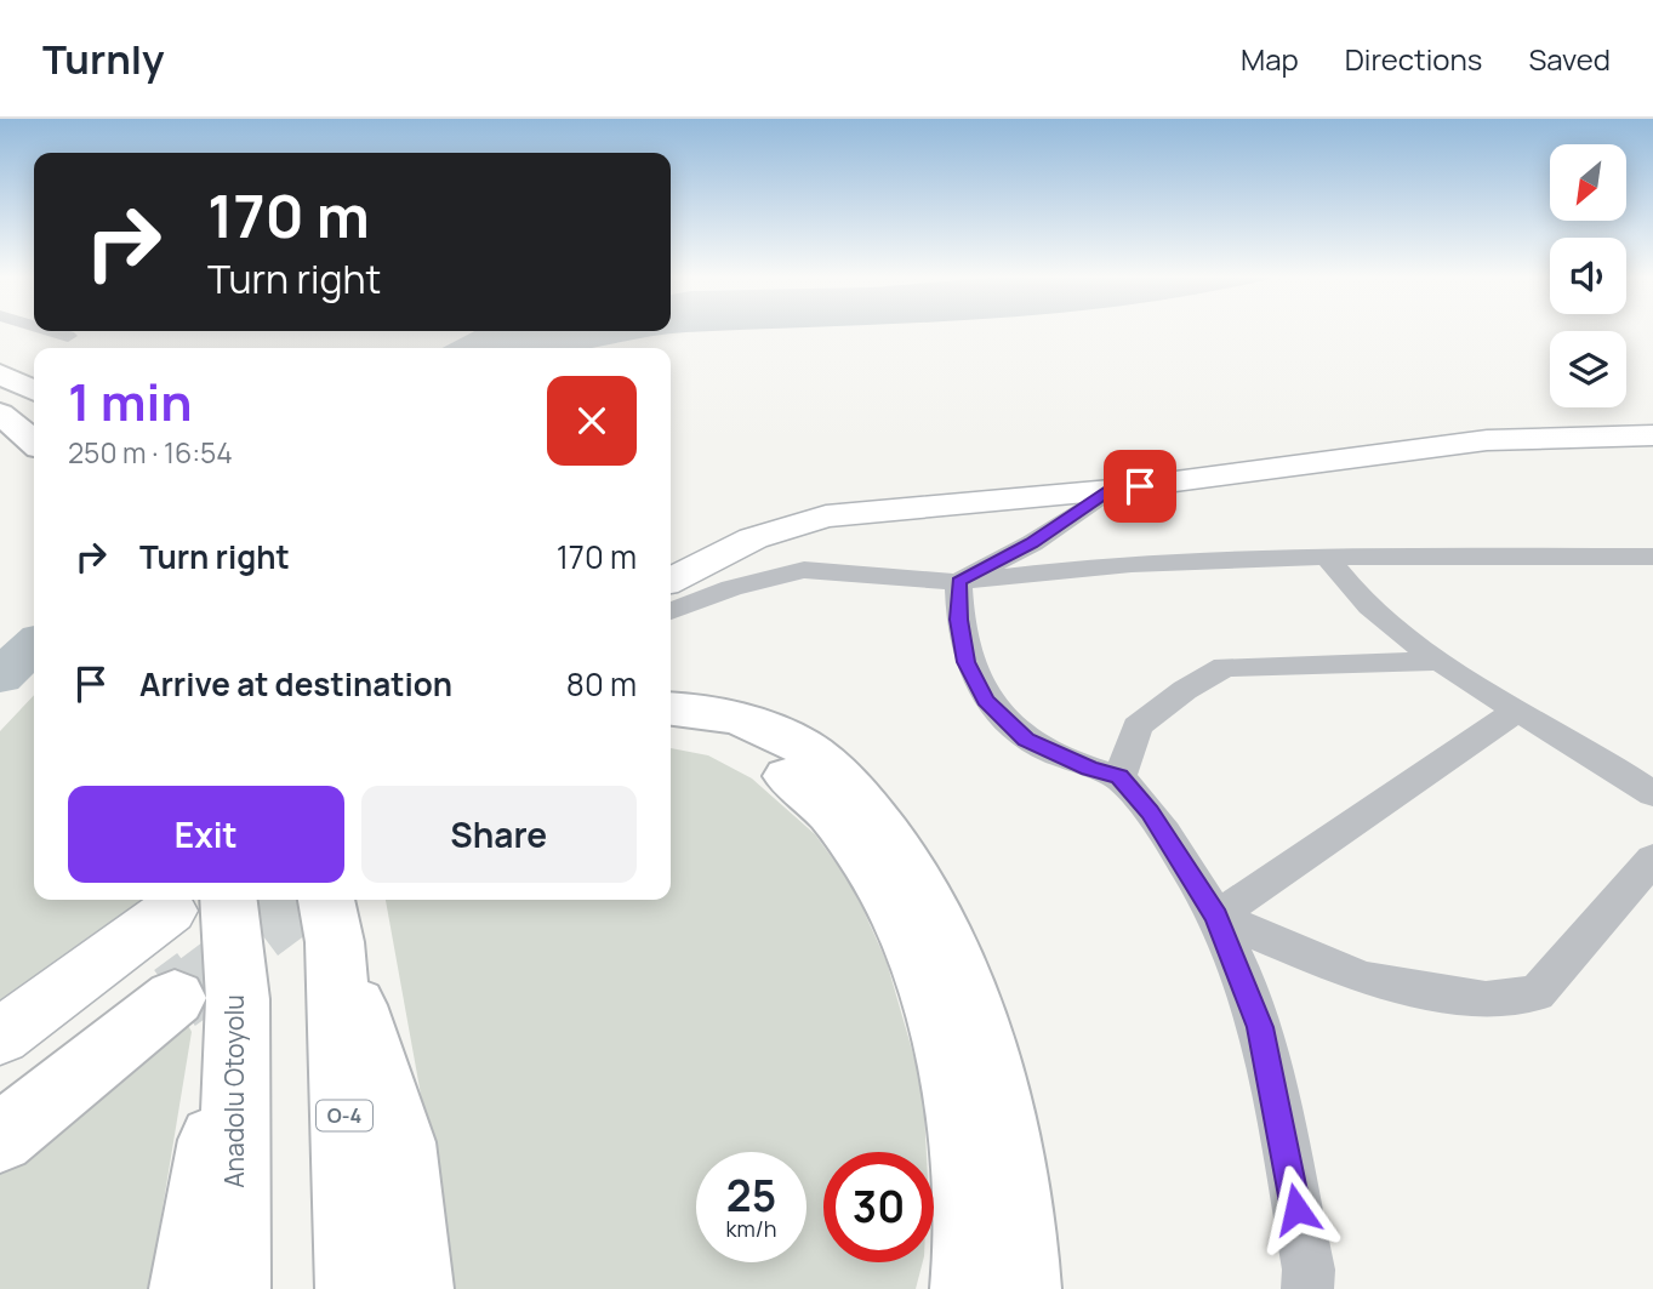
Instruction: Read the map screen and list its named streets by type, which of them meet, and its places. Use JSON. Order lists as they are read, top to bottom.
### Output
{
  "streets": {
    "highway": ["Anadolu Otoyolu", "O-4"]
  },
  "north": "bottom left",
  "page": {
    "header": "Turnly",
    "nav": ["Map", "Directions", "Saved"],
    "turn": ["170 m", "Turn right"],
    "heading": ["1 min", "250 m · 16:54"],
    "list": [
      {
        "name": "Turn right",
        "value": "170 m"
      },
      {
        "name": "Arrive at destination",
        "value": "80 m"
      }
    ],
    "buttons": ["Exit", "Share"],
    "speed": "25 km/h",
    "limit": "30"
  }
}
